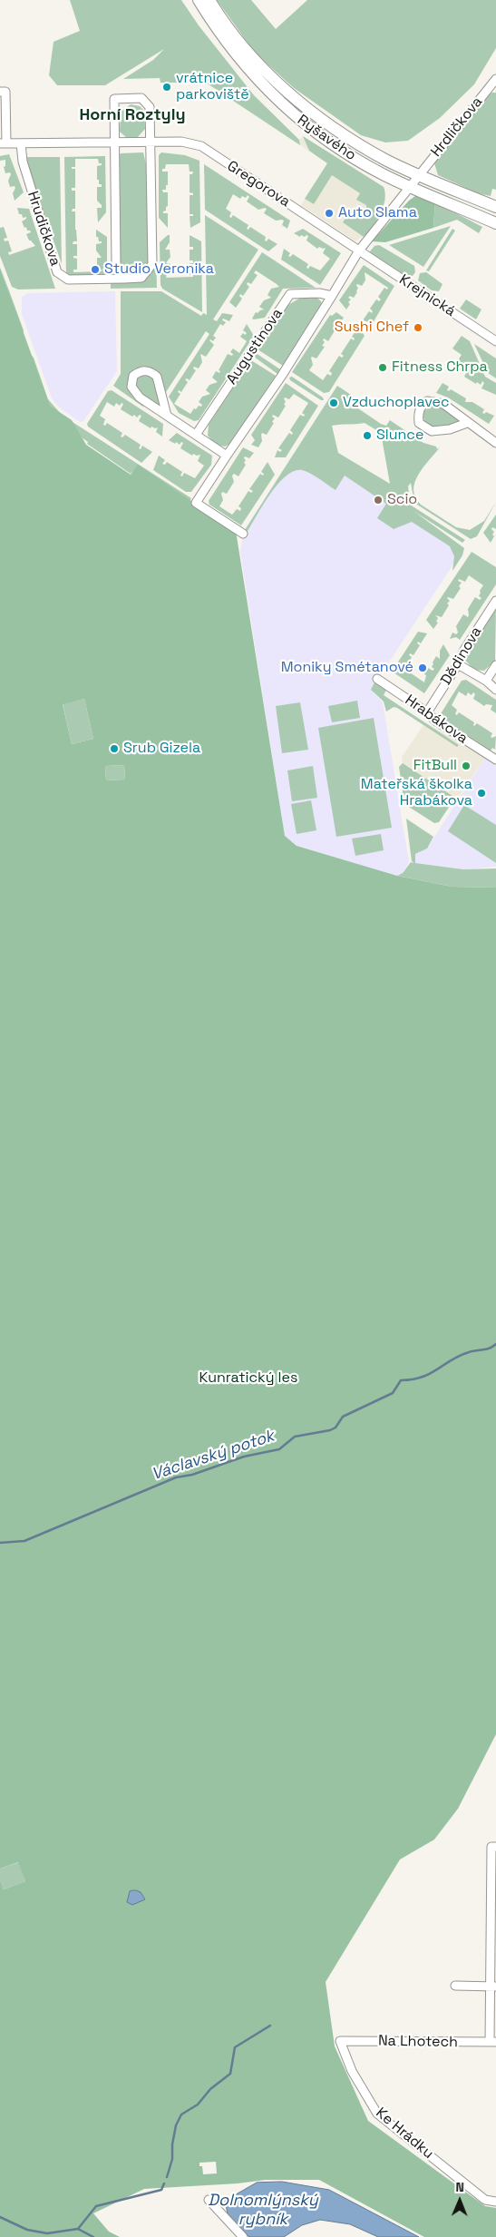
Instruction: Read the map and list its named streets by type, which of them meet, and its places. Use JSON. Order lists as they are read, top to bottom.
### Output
{
  "streets": {
    "main road": ["Ryšavého"],
    "street": [
      "Hrdličkova",
      "Gregorova",
      "Hrudičkova",
      "Krejnická",
      "Augustinova",
      "Dědinova",
      "Hrabákova",
      "Na Lhotech",
      "Ke Hrádku"
    ]
  },
  "crossings": [
    ["Hrdličkova", "Ryšavého"],
    ["Gregorova", "Hrudičkova"],
    ["Gregorova", "Krejnická"],
    ["Dědinova", "Hrabákova"],
    ["Na Lhotech", "Ke Hrádku"]
  ],
  "districts": ["Horní Roztyly"],
  "water": ["Václavský potok", "Dolnomlýnský rybník"],
  "parks": ["Kunratický les"],
  "places": [
    "vrátnice parkoviště",
    "Auto Slama",
    "Studio Veronika",
    "Sushi Chef",
    "Fitness Chrpa",
    "Vzduchoplavec",
    "Slunce",
    "Scio",
    "Moniky Smétanové",
    "Srub Gizela",
    "FitBull",
    "Mateřská školka Hrabákova"
  ],
  "north": "top"
}
